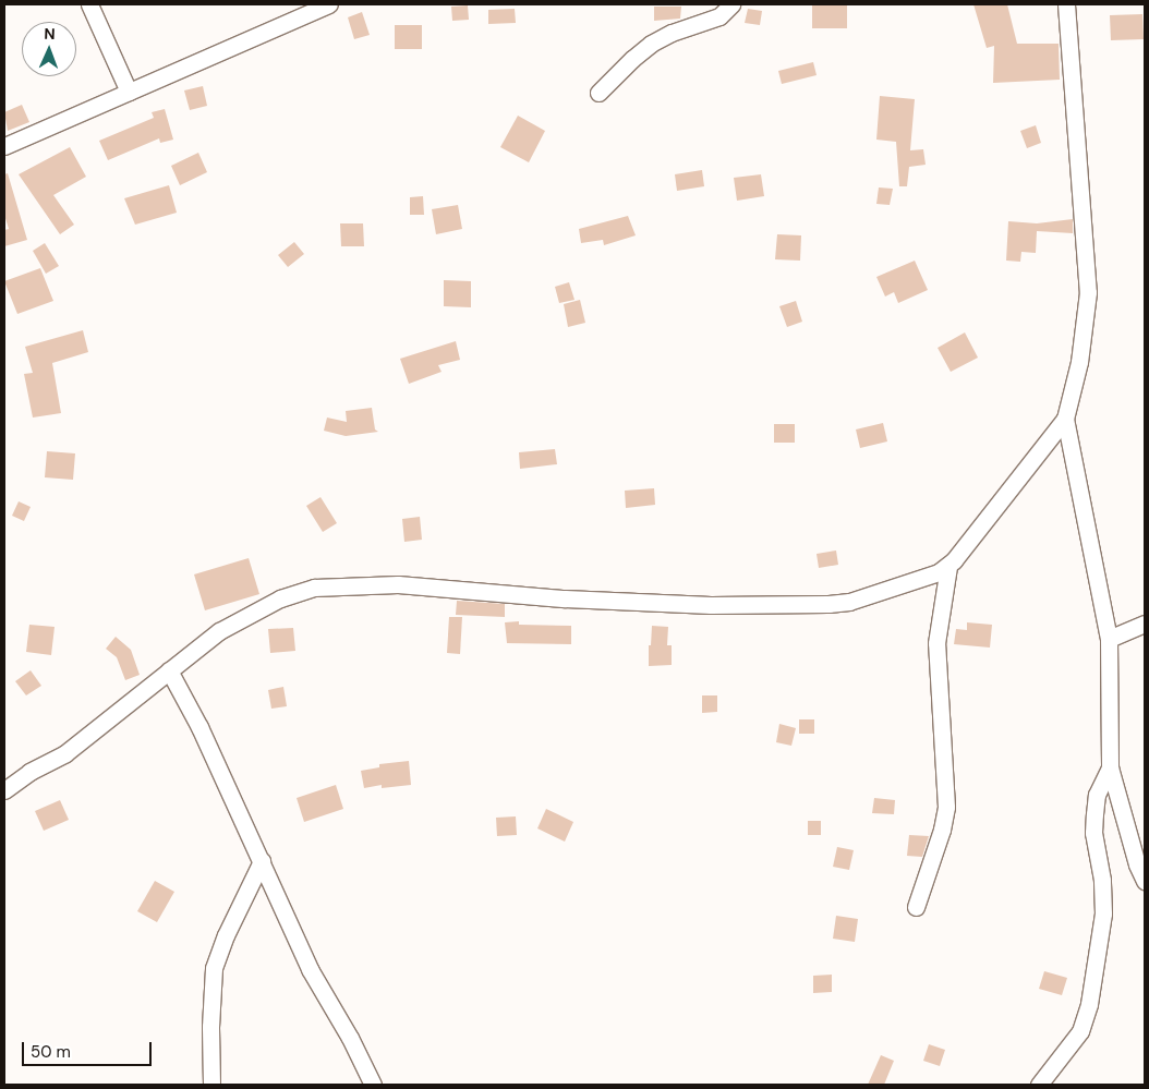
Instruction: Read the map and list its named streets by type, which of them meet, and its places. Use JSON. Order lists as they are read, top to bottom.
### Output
{
  "scale_bar": "50 m",
  "north": "top"
}
